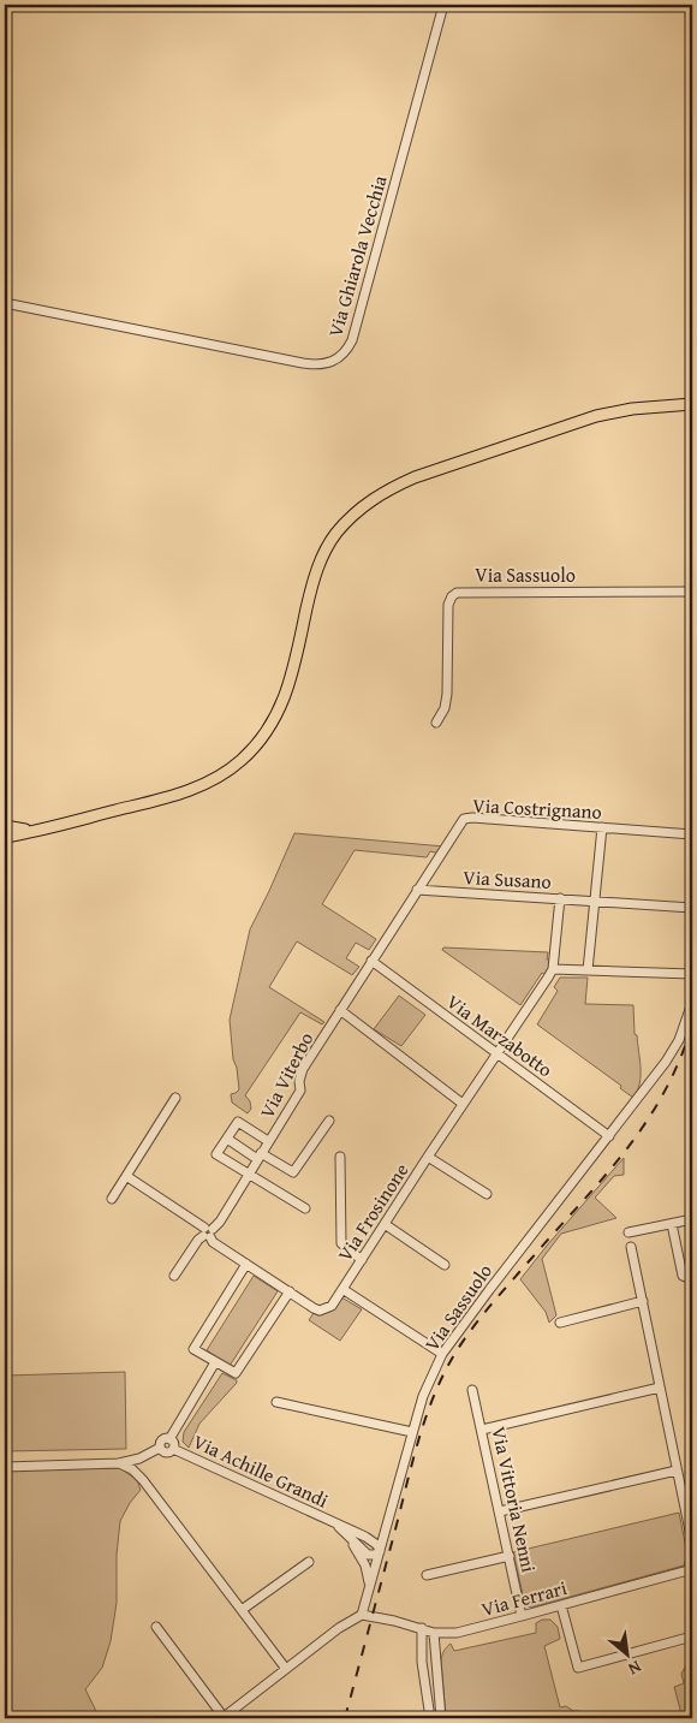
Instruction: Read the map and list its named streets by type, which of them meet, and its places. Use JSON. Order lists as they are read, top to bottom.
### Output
{
  "streets": {
    "street": [
      "Via Ghiarola Vecchia",
      "Via Sassuolo",
      "Via Costrignano",
      "Via Susano",
      "Via Marzabotto",
      "Via Viterbo",
      "Via Frosinone",
      "Via Achille Grandi",
      "Via Vittoria Nenni",
      "Via Ferrari"
    ]
  },
  "crossings": [
    ["Via Sassuolo", "Via Marzabotto"],
    ["Via Sassuolo", "Via Achille Grandi"],
    ["Via Sassuolo", "Via Ferrari"],
    ["Via Costrignano", "Via Susano"],
    ["Via Costrignano", "Via Viterbo"],
    ["Via Susano", "Via Viterbo"],
    ["Via Marzabotto", "Via Viterbo"],
    ["Via Marzabotto", "Via Frosinone"],
    ["Via Viterbo", "Via Frosinone"],
    ["Via Vittoria Nenni", "Via Ferrari"]
  ],
  "north": "bottom right"
}
